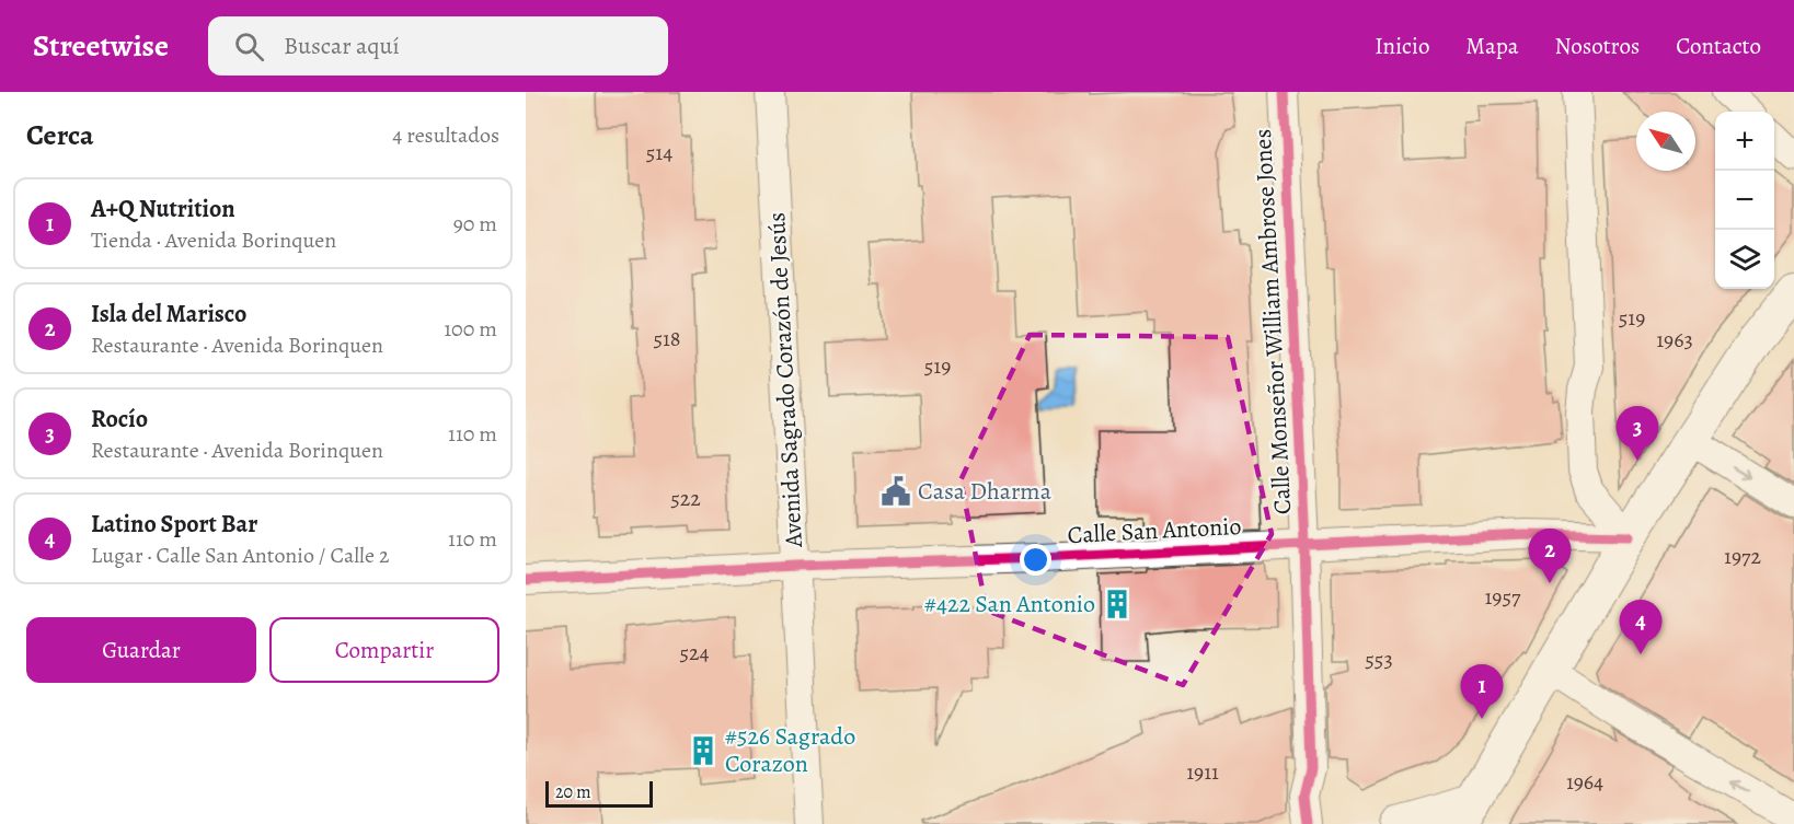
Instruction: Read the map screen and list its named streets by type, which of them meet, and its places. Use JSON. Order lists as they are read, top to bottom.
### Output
{
  "streets": {
    "street": ["Calle Monseñor William Ambrose Jones", "Avenida Sagrado Corazón de Jesús", "Calle San Antonio"]
  },
  "crossings": [
    ["Calle Monseñor William Ambrose Jones", "Calle San Antonio"],
    ["Avenida Sagrado Corazón de Jesús", "Calle San Antonio"]
  ],
  "places": {
    "public building": ["Casa Dharma"],
    "building": ["#422 San Antonio", "#526 Sagrado Corazon"]
  },
  "house_numbers": [
    "514",
    "519",
    "518",
    "1963",
    "519",
    "522",
    "1972",
    "1957",
    "524",
    "553",
    "1911",
    "1964"
  ],
  "scale_bar": "20 m",
  "north": "top left",
  "page": {
    "header": "Streetwise",
    "search": "Buscar aquí",
    "nav": [
      "Inicio",
      "Mapa",
      "Nosotros",
      "Contacto"
    ],
    "heading": ["Cerca", "4 resultados"],
    "map_buttons": ["+", "−"],
    "list": [
      {
        "mark": "1",
        "name": "A+Q Nutrition",
        "note": "Tienda · Avenida Borinquen",
        "value": "90 m"
      },
      {
        "mark": "2",
        "name": "Isla del Marisco",
        "note": "Restaurante · Avenida Borinquen",
        "value": "100 m"
      },
      {
        "mark": "3",
        "name": "Rocío",
        "note": "Restaurante · Avenida Borinquen",
        "value": "110 m"
      },
      {
        "mark": "4",
        "name": "Latino Sport Bar",
        "note": "Lugar · Calle San Antonio / Calle 2",
        "value": "110 m"
      }
    ],
    "pins": [
      "3",
      "2",
      "4",
      "1"
    ],
    "buttons": ["Guardar", "Compartir"],
    "scale": "20 m"
  }
}
